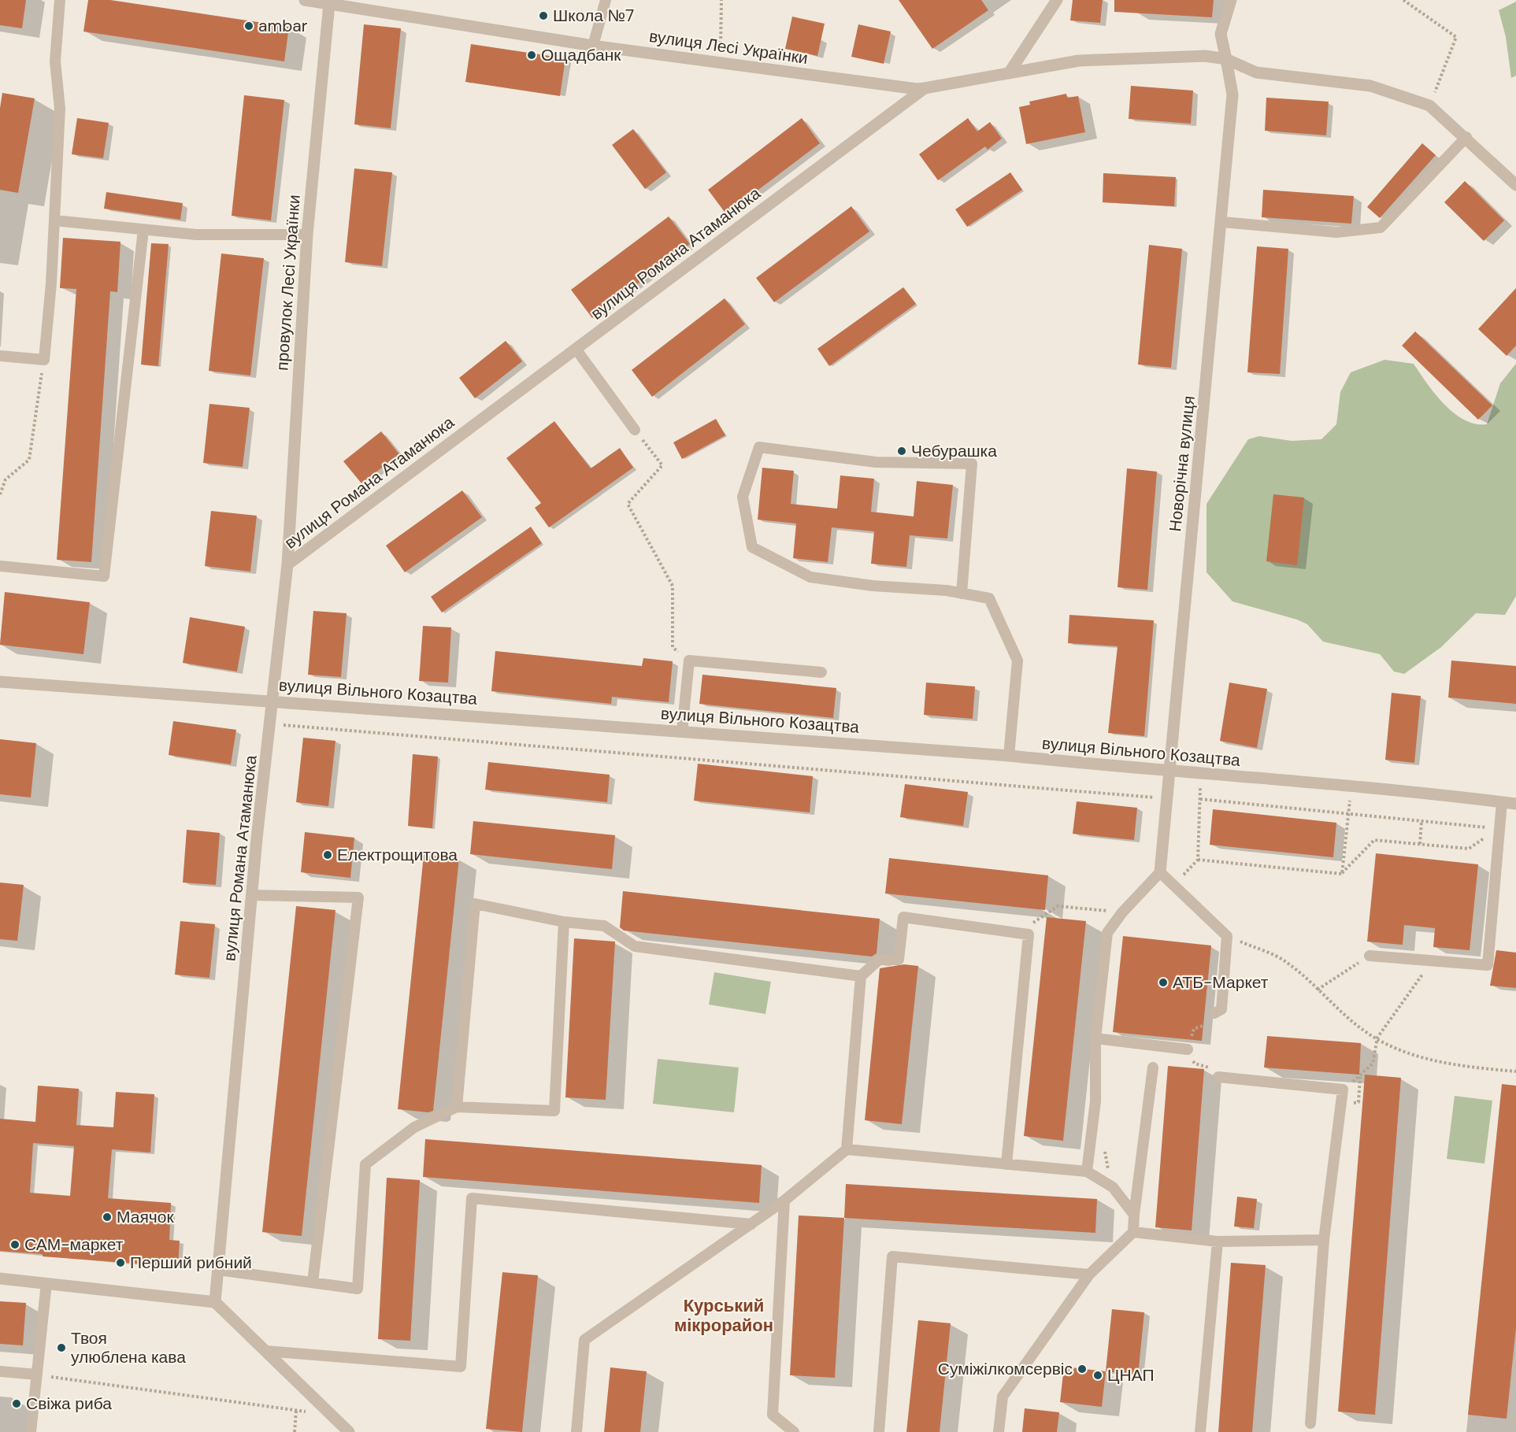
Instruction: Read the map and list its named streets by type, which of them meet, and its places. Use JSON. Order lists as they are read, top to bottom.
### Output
{
  "streets": {
    "street": [
      "вулиця Лесі Українки",
      "вулиця Романа Атаманюка",
      "провулок Лесі Українки",
      "Новорічна вулиця",
      "вулиця Вільного Козацтва"
    ]
  },
  "crossings": [
    ["вулиця Лесі Українки", "вулиця Романа Атаманюка"],
    ["вулиця Лесі Українки", "провулок Лесі Українки"],
    ["вулиця Романа Атаманюка", "провулок Лесі Українки"],
    ["вулиця Романа Атаманюка", "Новорічна вулиця"],
    ["вулиця Романа Атаманюка", "вулиця Вільного Козацтва"],
    ["Новорічна вулиця", "вулиця Вільного Козацтва"]
  ],
  "districts": ["Курський мікрорайон"],
  "places": [
    "Школа №7",
    "ambar",
    "Ощадбанк",
    "Чебурашка",
    "Електрощитова",
    "АТБ-Маркет",
    "Маячок",
    "САМ-маркет",
    "Перший рибний",
    "Твоя улюблена кава",
    "Суміжілкомсервіс",
    "ЦНАП",
    "Свіжа риба"
  ]
}
